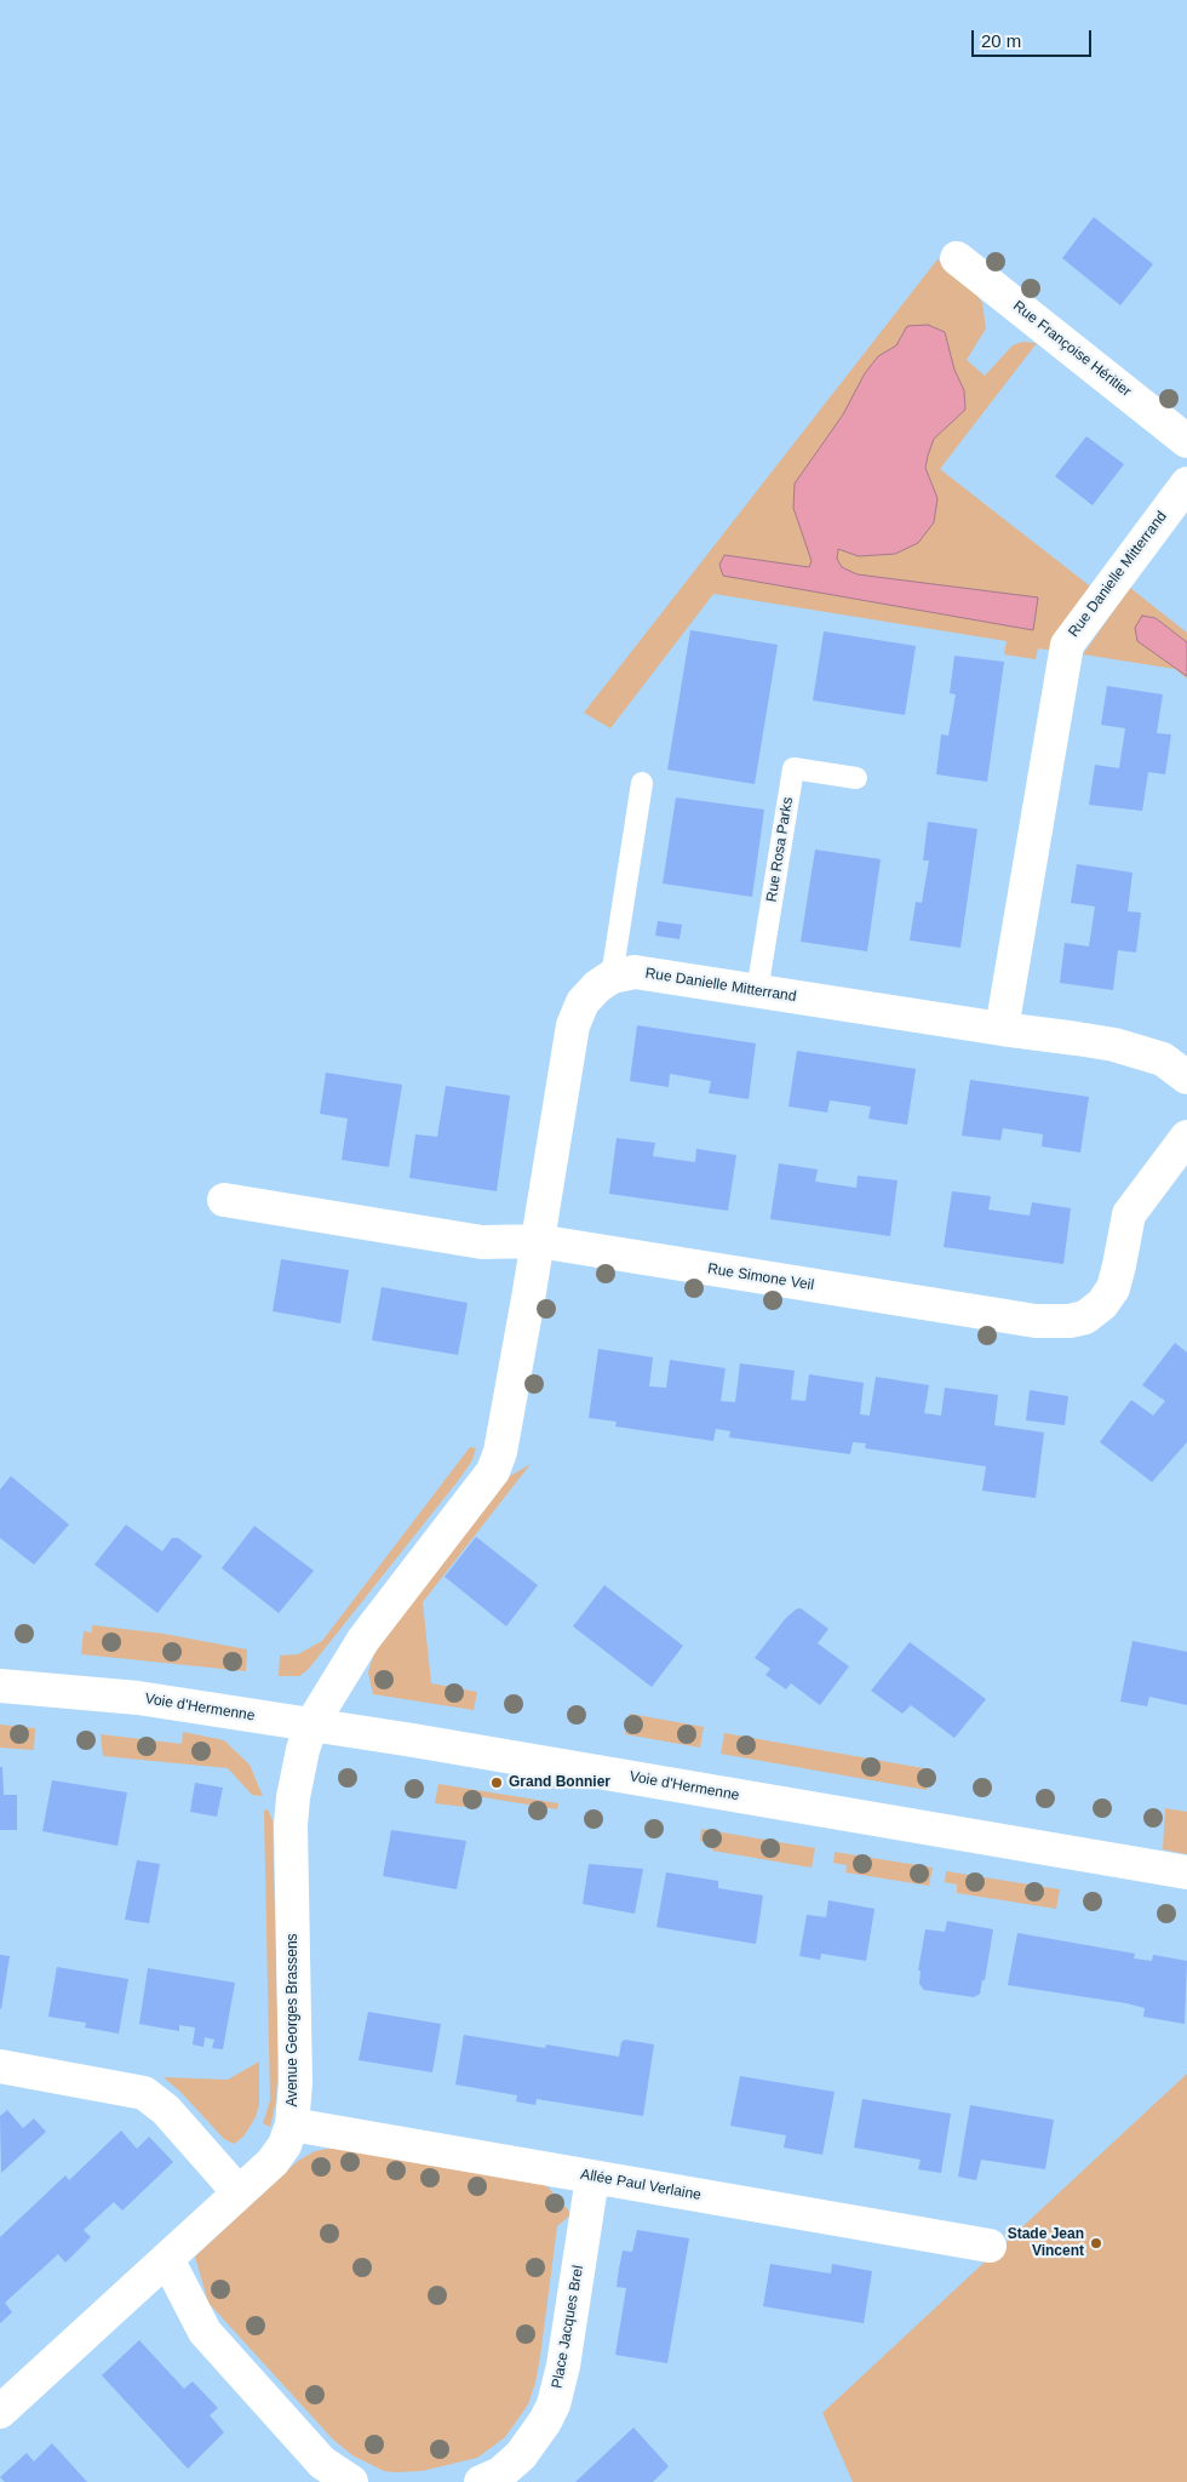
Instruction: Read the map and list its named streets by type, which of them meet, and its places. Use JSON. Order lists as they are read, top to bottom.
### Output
{
  "streets": {
    "street": [
      "Rue Françoise Héritier",
      "Rue Danielle Mitterrand",
      "Rue Simone Veil",
      "Voie d'Hermenne",
      "Avenue Georges Brassens",
      "Allée Paul Verlaine",
      "Place Jacques Brel"
    ],
    "lane": ["Rue Rosa Parks"]
  },
  "crossings": [
    ["Rue Danielle Mitterrand", "Rue Rosa Parks"],
    ["Rue Simone Veil", "Avenue Georges Brassens"],
    ["Voie d'Hermenne", "Avenue Georges Brassens"],
    ["Avenue Georges Brassens", "Allée Paul Verlaine"],
    ["Allée Paul Verlaine", "Place Jacques Brel"]
  ],
  "places": ["Grand Bonnier", "Stade Jean Vincent"],
  "scale_bar": "20 m"
}
